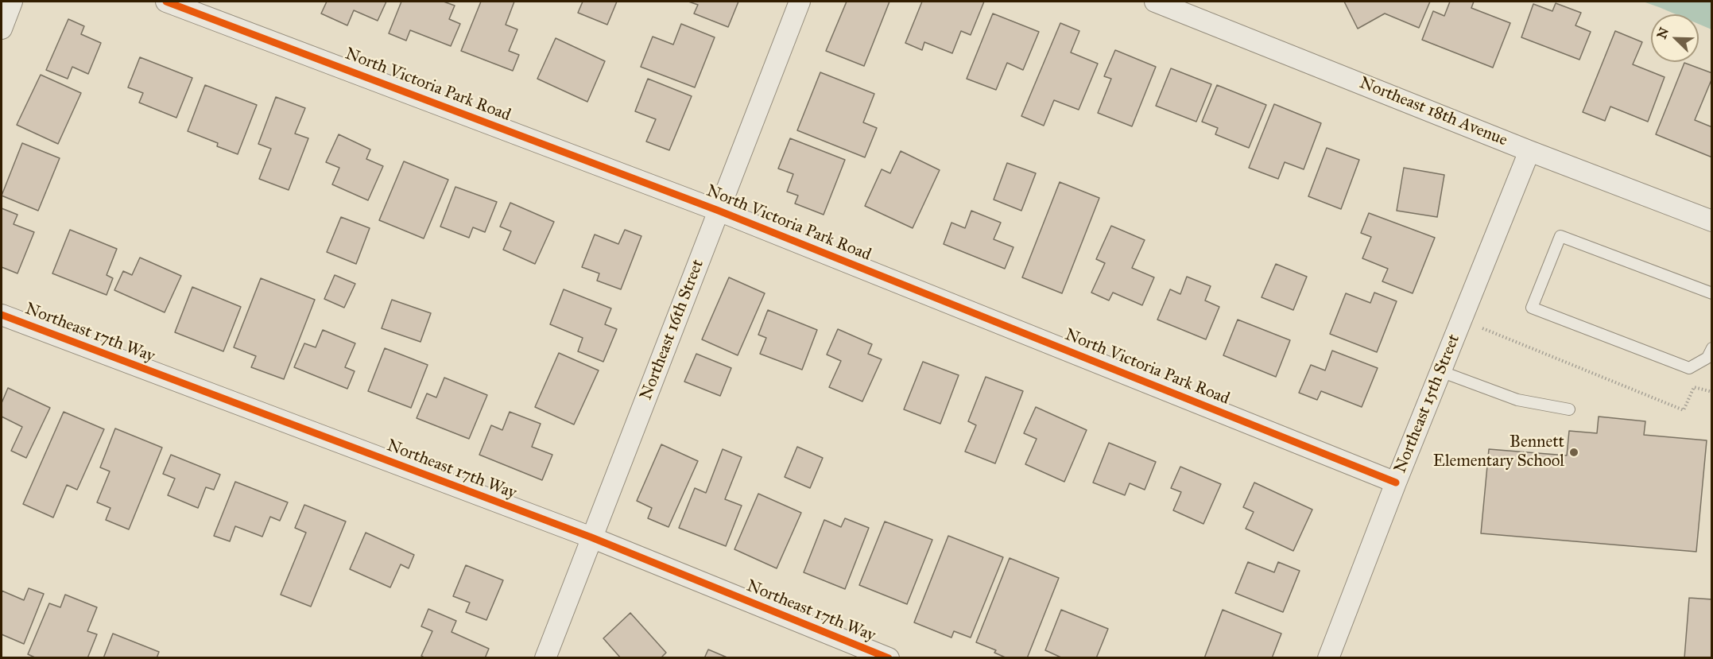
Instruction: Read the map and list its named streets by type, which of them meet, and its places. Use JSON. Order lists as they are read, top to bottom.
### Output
{
  "streets": {
    "street": [
      "North Victoria Park Road",
      "Northeast 18th Avenue",
      "Northeast 16th Street",
      "Northeast 17th Way",
      "Northeast 15th Street"
    ]
  },
  "crossings": [
    ["North Victoria Park Road", "Northeast 16th Street"],
    ["North Victoria Park Road", "Northeast 15th Street"],
    ["Northeast 18th Avenue", "Northeast 15th Street"],
    ["Northeast 16th Street", "Northeast 17th Way"]
  ],
  "places": ["Bennett Elementary School"],
  "north": "top left"
}
